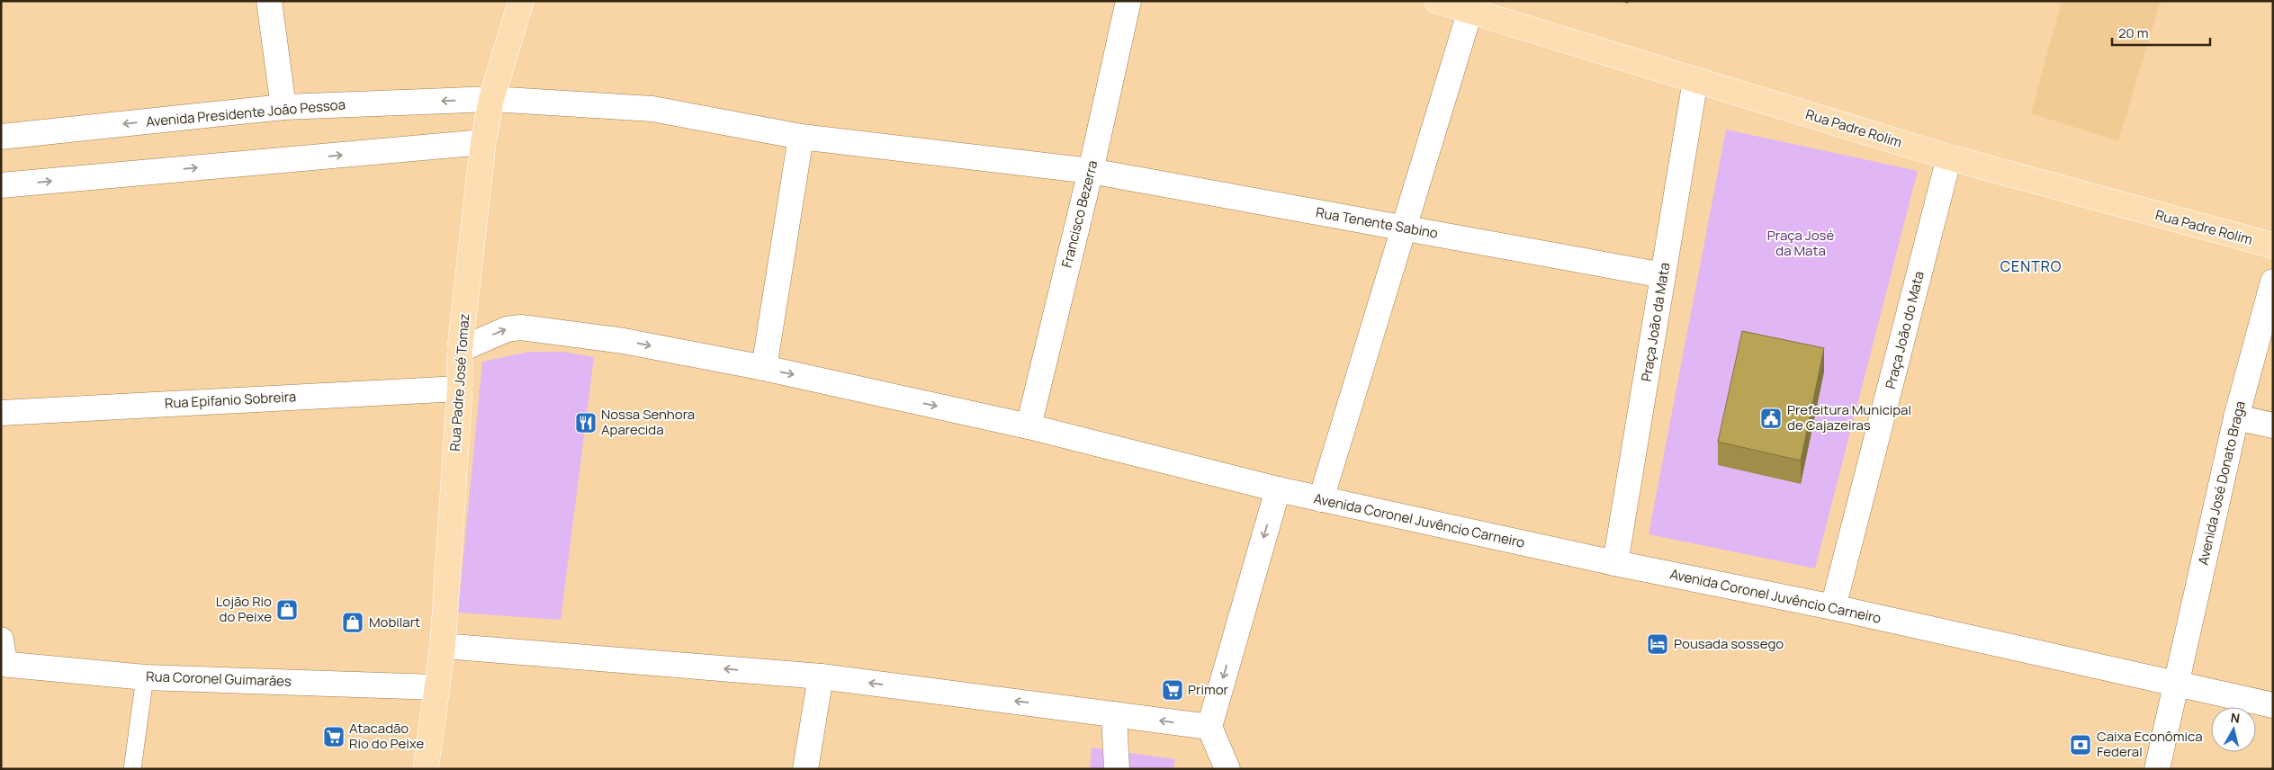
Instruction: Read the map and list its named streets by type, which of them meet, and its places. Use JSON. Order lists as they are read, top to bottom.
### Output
{
  "streets": {
    "main road": ["Rua Padre Rolim", "Rua Padre José Tomaz"],
    "street": [
      "Avenida Presidente Joāo Pessoa",
      "Francisco Bezerra",
      "Rua Tenente Sabino",
      "Praça João da Mata",
      "Praça João do Mata",
      "Rua Epifanio Sobreira",
      "Avenida José Donato Braga",
      "Avenida Coronel Juvêncio Carneiro",
      "Rua Coronel Guimarāes"
    ]
  },
  "crossings": [
    ["Avenida Presidente Joāo Pessoa", "Rua Tenente Sabino"],
    ["Avenida Presidente Joāo Pessoa", "Rua Padre José Tomaz"],
    ["Rua Padre Rolim", "Praça João da Mata"],
    ["Rua Padre Rolim", "Praça João do Mata"],
    ["Francisco Bezerra", "Rua Tenente Sabino"],
    ["Francisco Bezerra", "Avenida Coronel Juvêncio Carneiro"],
    ["Rua Tenente Sabino", "Praça João da Mata"],
    ["Praça João da Mata", "Avenida Coronel Juvêncio Carneiro"],
    ["Praça João do Mata", "Avenida Coronel Juvêncio Carneiro"],
    ["Rua Padre José Tomaz", "Rua Epifanio Sobreira"],
    ["Rua Padre José Tomaz", "Avenida Coronel Juvêncio Carneiro"],
    ["Rua Padre José Tomaz", "Rua Coronel Guimarāes"],
    ["Avenida José Donato Braga", "Avenida Coronel Juvêncio Carneiro"]
  ],
  "districts": ["CENTRO"],
  "parks": ["Praça José da Mata"],
  "places": {
    "public building": ["Prefeitura Municipal de Cajazeiras"],
    "restaurant": ["Nossa Senhora Aparecida"],
    "shop": ["Lojão Rio do Peixe", "Mobilart"],
    "hotel": ["Pousada sossego"],
    "supermarket": ["Primor", "Atacadão Rio do Peixe"],
    "bank": ["Caixa Econômica Federal"]
  },
  "scale_bar": "20 m",
  "north": "top"
}
